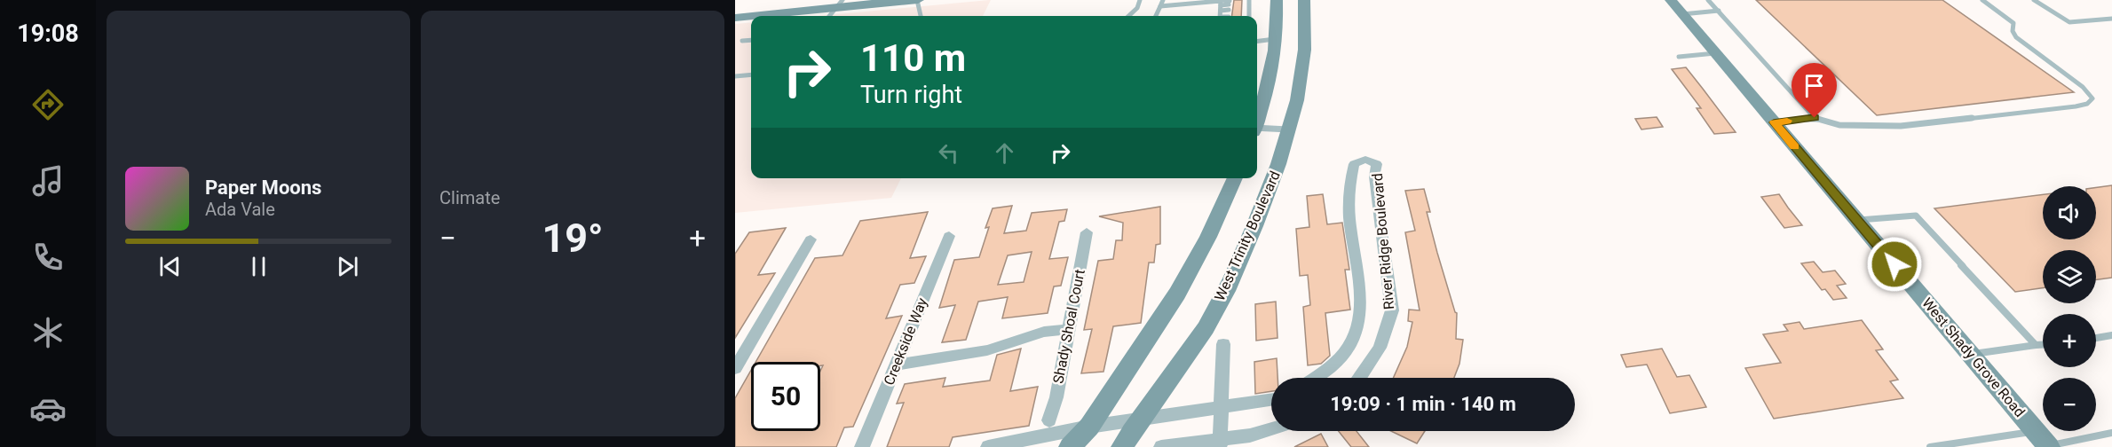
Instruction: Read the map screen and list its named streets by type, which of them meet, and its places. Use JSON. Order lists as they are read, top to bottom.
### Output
{
  "streets": {
    "main road": ["West Trinity Boulevard", "West Shady Grove Road"],
    "street": ["River Ridge Boulevard", "Shady Shoal Court", "Creekside Way"]
  },
  "page": {
    "tabs": "19:08",
    "tile": "Climate",
    "turn": ["110 m", "Turn right"],
    "song": ["Paper Moons", "Ada Vale"],
    "map_buttons": ["+", "−"],
    "heat": ["−", "19°", "+"],
    "limit": "50",
    "trip": "19:09 · 1 min · 140 m"
  }
}
